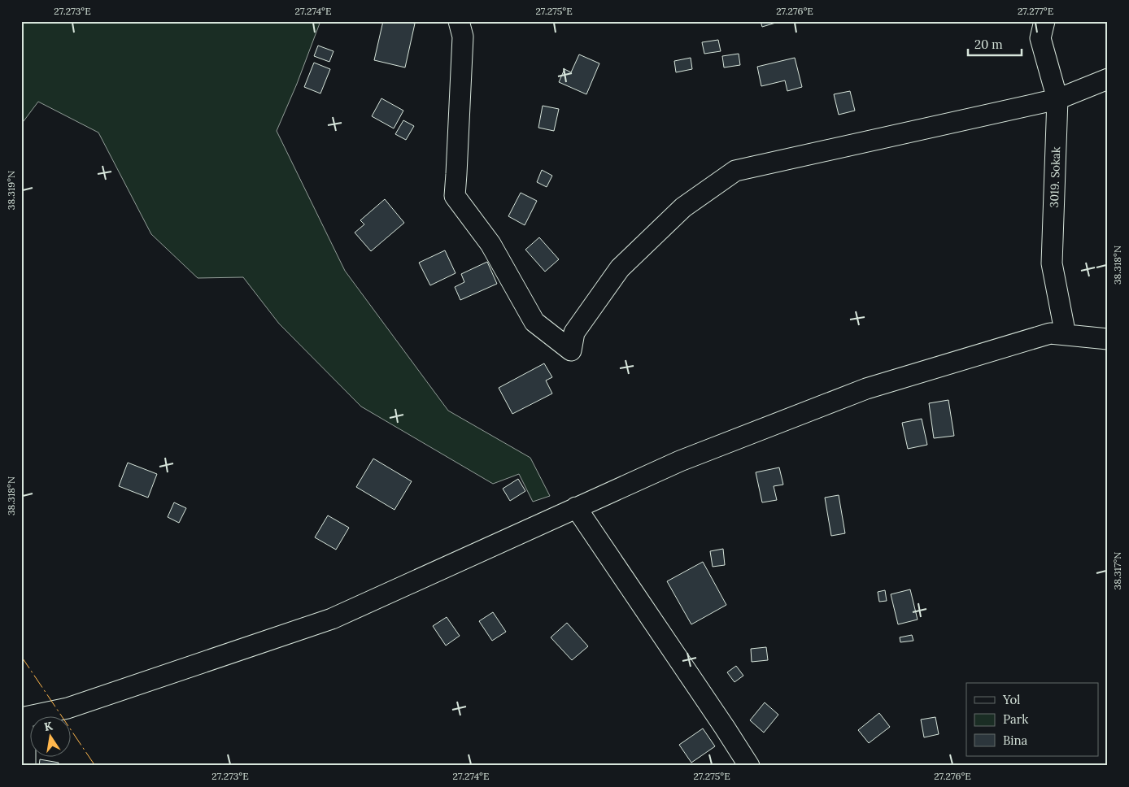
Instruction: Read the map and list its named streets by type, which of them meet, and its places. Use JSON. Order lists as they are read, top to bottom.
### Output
{
  "streets": {
    "street": ["3019. Sokak"]
  },
  "legend": ["Yol", "Park", "Bina"],
  "scale_bar": "20 m",
  "north": "top",
  "coordinates": [
    "27.273°E",
    "27.274°E",
    "27.275°E",
    "27.276°E",
    "27.277°E",
    "38.319°N",
    "38.318°N",
    "38.317°N"
  ]
}
